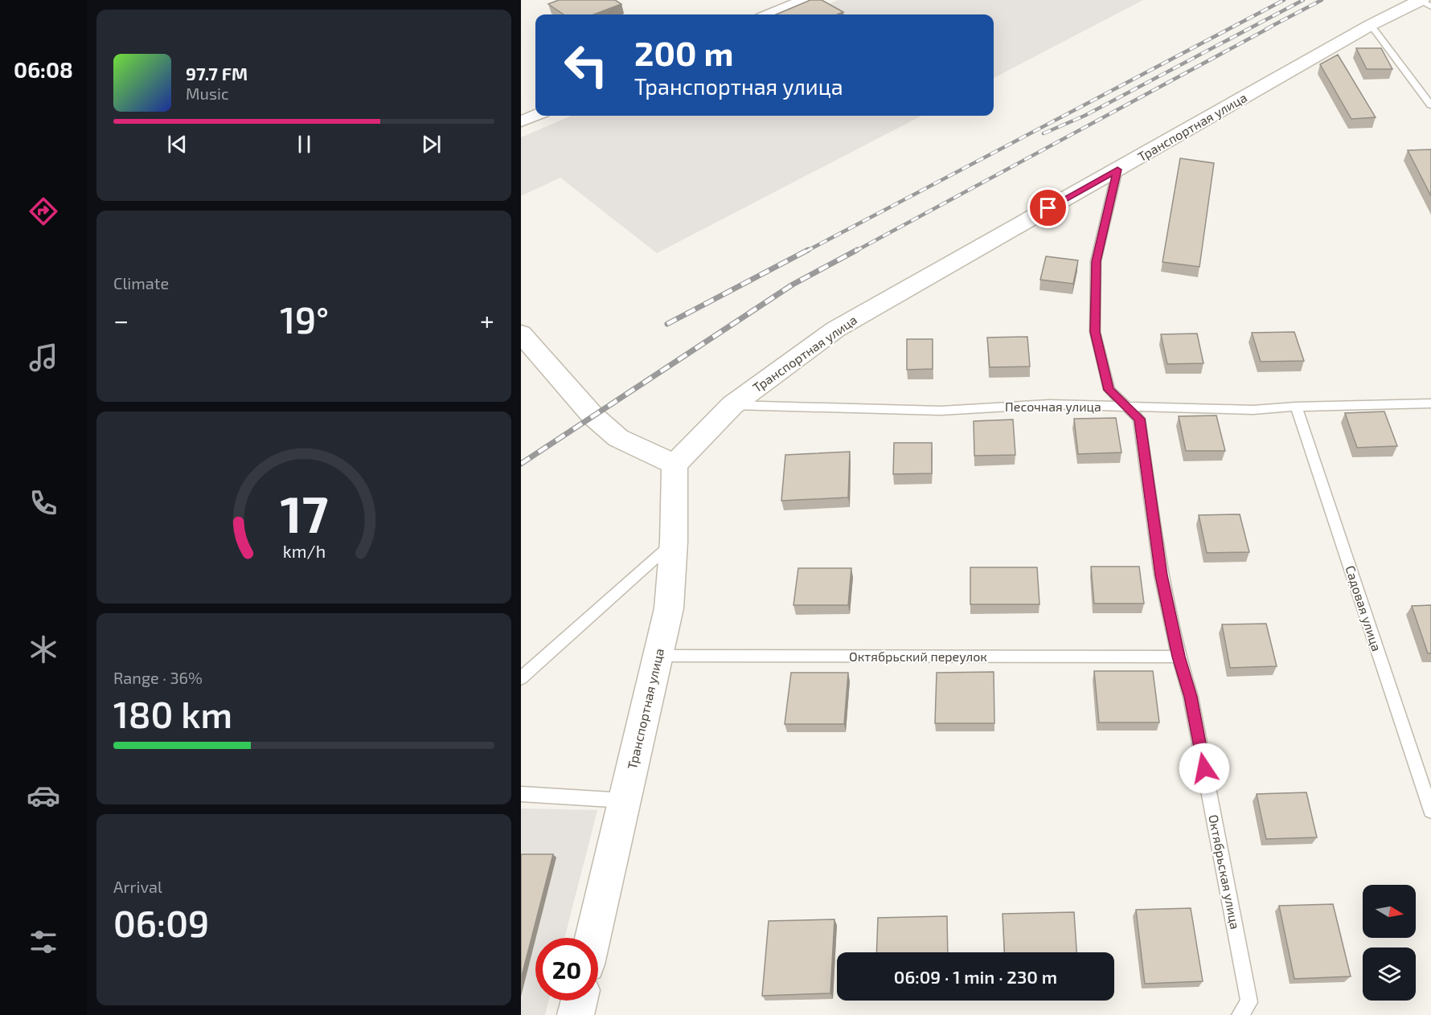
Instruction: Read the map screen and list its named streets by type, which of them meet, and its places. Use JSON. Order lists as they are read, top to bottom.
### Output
{
  "streets": {
    "street": ["Транспортная улица"],
    "lane": [
      "Песочная улица",
      "Садовая улица",
      "Октябрьский переулок",
      "Октябрьская улица"
    ]
  },
  "crossings": [
    ["Транспортная улица", "Песочная улица"],
    ["Транспортная улица", "Октябрьский переулок"],
    ["Транспортная улица", "Октябрьская улица"],
    ["Песочная улица", "Садовая улица"],
    ["Песочная улица", "Октябрьская улица"],
    ["Октябрьский переулок", "Октябрьская улица"]
  ],
  "north": "right",
  "page": {
    "tabs": "06:08",
    "turn": ["200 m", "Транспортная улица"],
    "song": ["97.7 FM", "Music"],
    "tile": [
      "Climate",
      ["Range · 36%", "180 km"],
      ["Arrival", "06:09"]
    ],
    "heat": ["−", "19°", "+"],
    "limit": "20",
    "trip": "06:09 · 1 min · 230 m",
    "gauge": ["17", "km/h"]
  }
}
